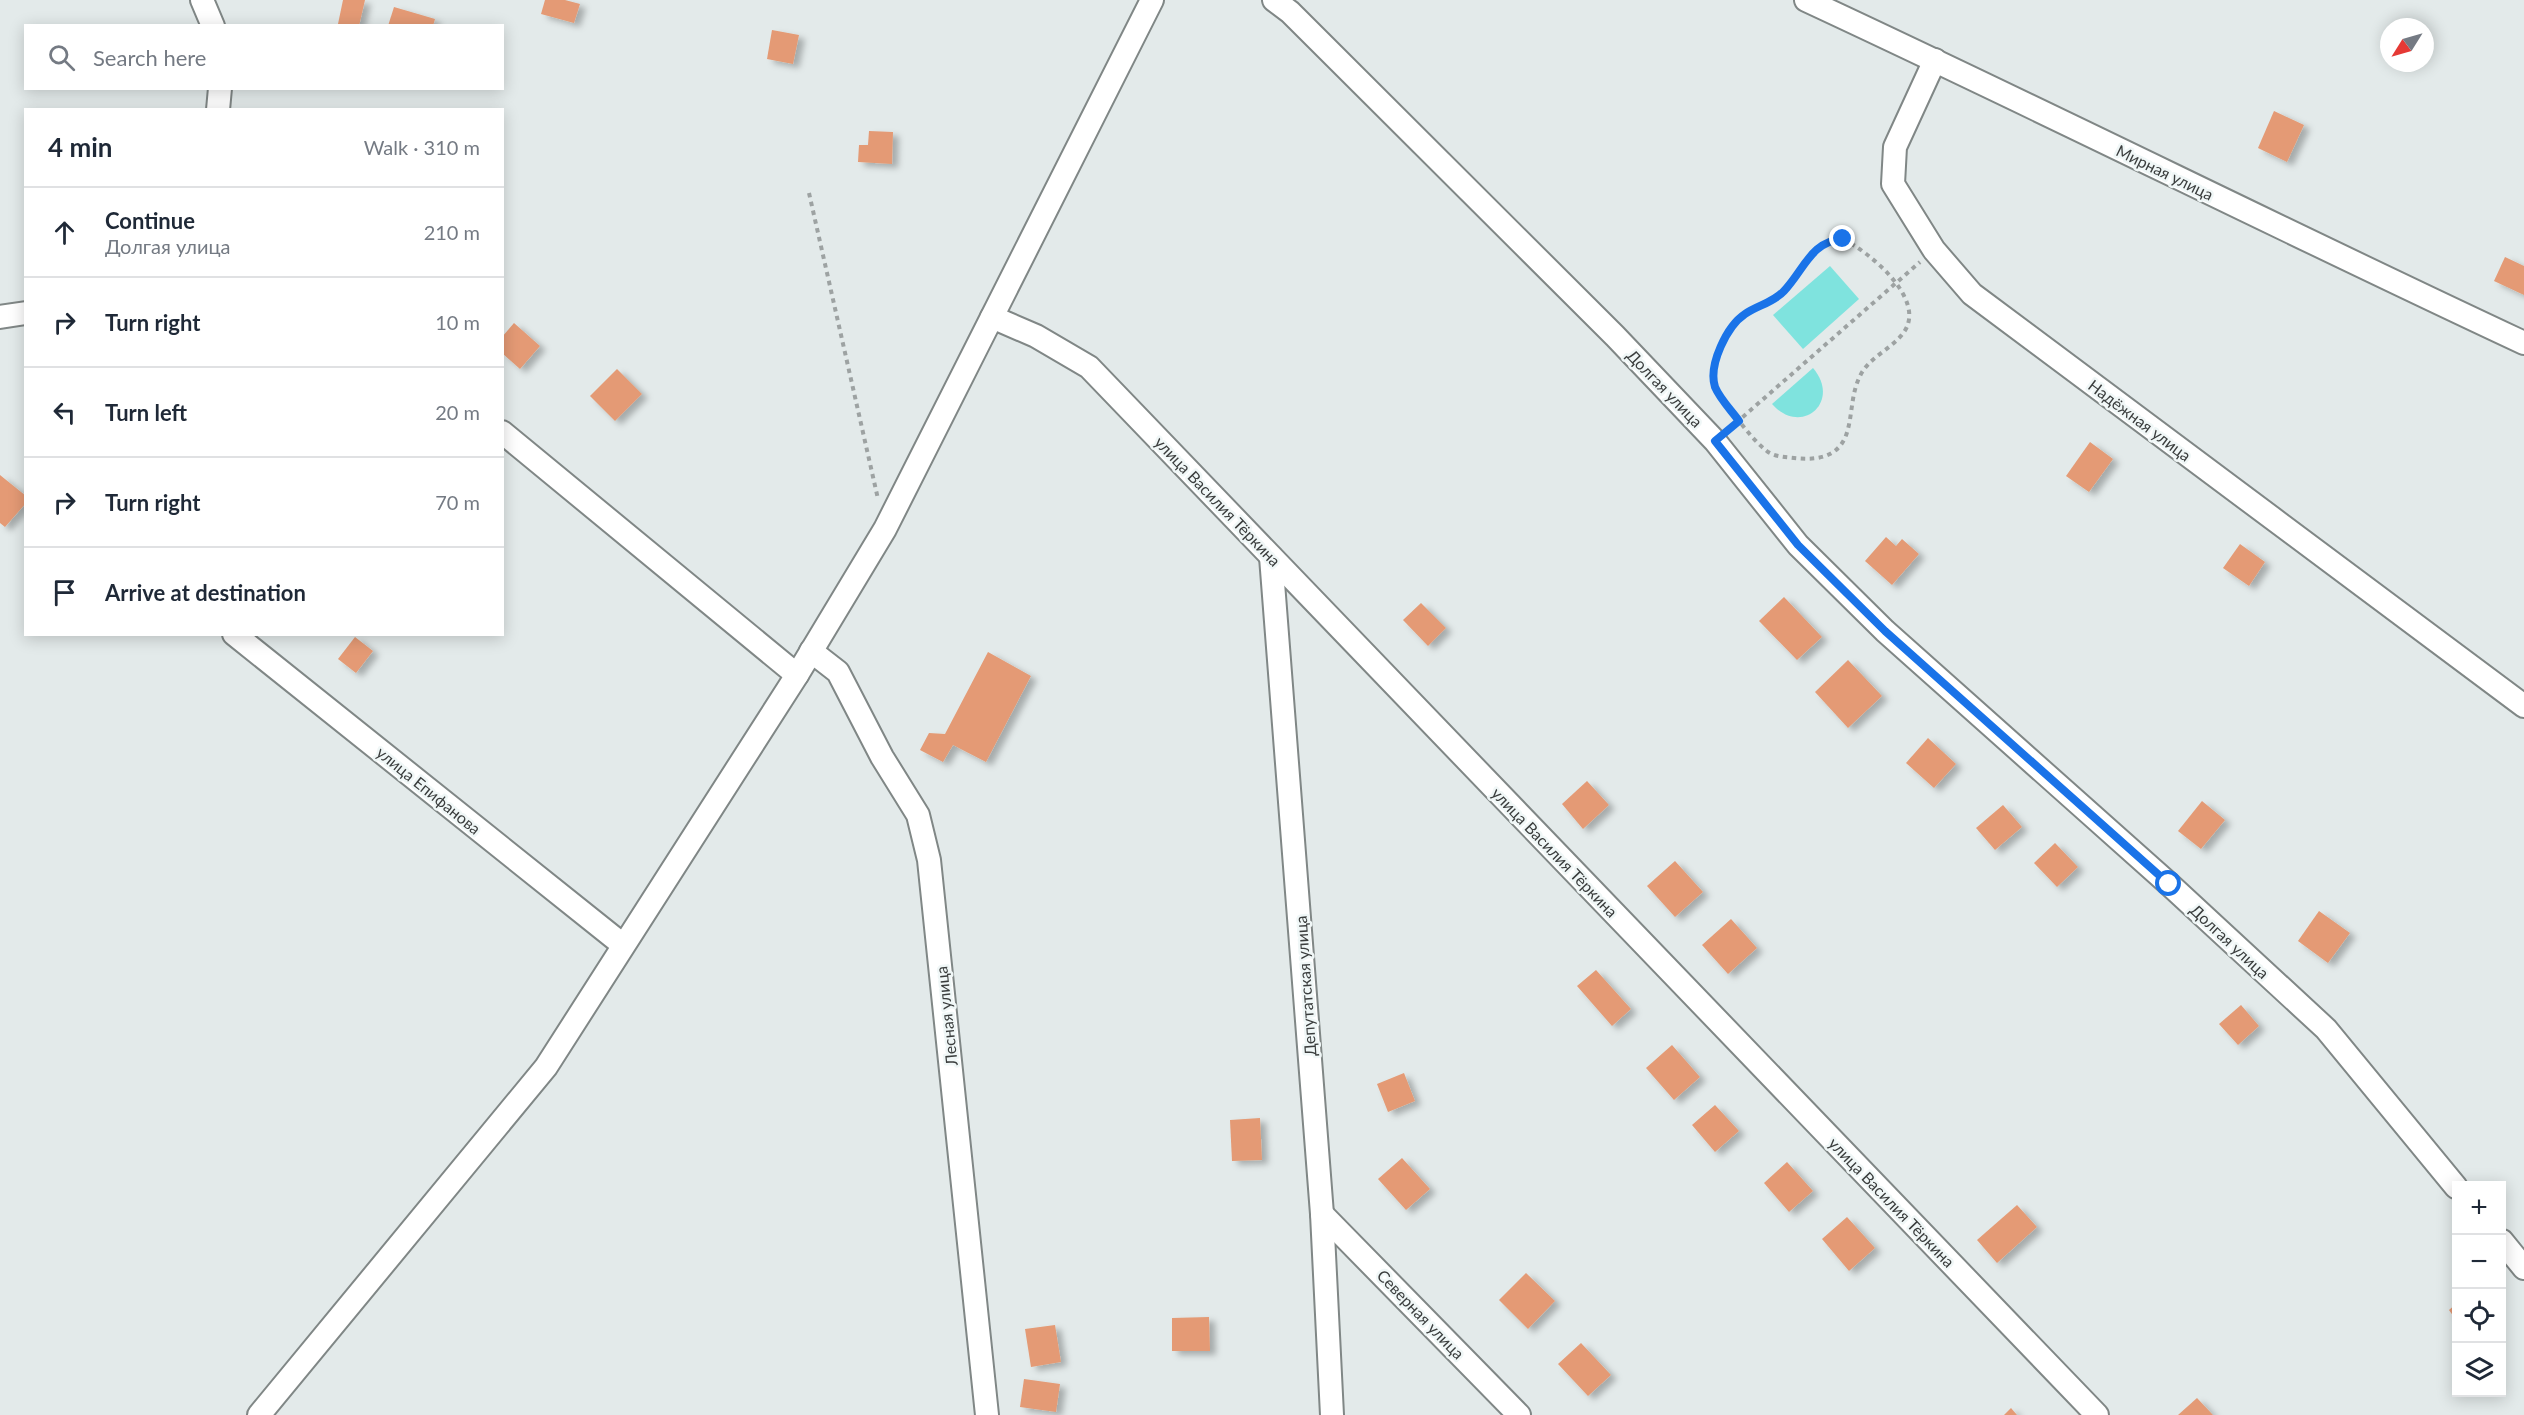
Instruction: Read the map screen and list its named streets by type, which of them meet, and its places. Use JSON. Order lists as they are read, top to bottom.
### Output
{
  "streets": {
    "street": [
      "Мирная улица",
      "Долгая улица",
      "Надёжная улица",
      "улица Василия Тёркина",
      "улица Епифанова",
      "Депутатская улица",
      "Лесная улица",
      "Северная улица"
    ]
  },
  "crossings": [
    ["Мирная улица", "Надёжная улица"],
    ["улица Василия Тёркина", "Депутатская улица"],
    ["Депутатская улица", "Северная улица"]
  ],
  "north": "bottom left",
  "page": {
    "search": "Search here",
    "heading": ["4 min", "Walk · 310 m"],
    "list": [
      ["Continue", "Долгая улица", "210 m"],
      ["Turn right", "10 m"],
      ["Turn left", "20 m"],
      ["Turn right", "70 m"],
      "Arrive at destination"
    ],
    "map_buttons": ["+", "−"]
  }
}
